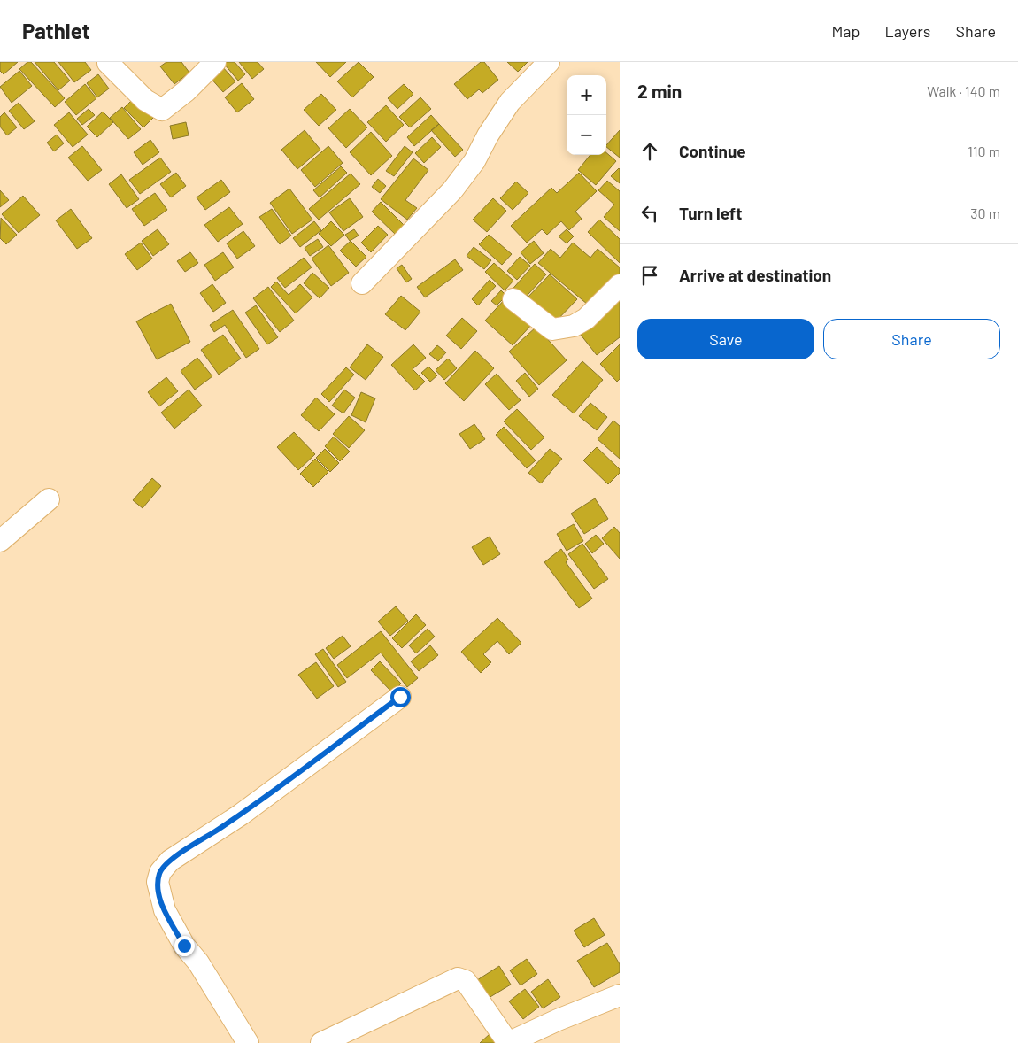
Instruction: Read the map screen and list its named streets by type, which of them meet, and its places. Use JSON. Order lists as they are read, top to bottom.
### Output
{
  "page": {
    "header": "Pathlet",
    "nav": ["Map", "Layers", "Share"],
    "heading": ["2 min", "Walk · 140 m"],
    "map_buttons": ["+", "−"],
    "list": [
      ["Continue", "110 m"],
      ["Turn left", "30 m"],
      "Arrive at destination"
    ],
    "buttons": ["Save", "Share"]
  }
}
